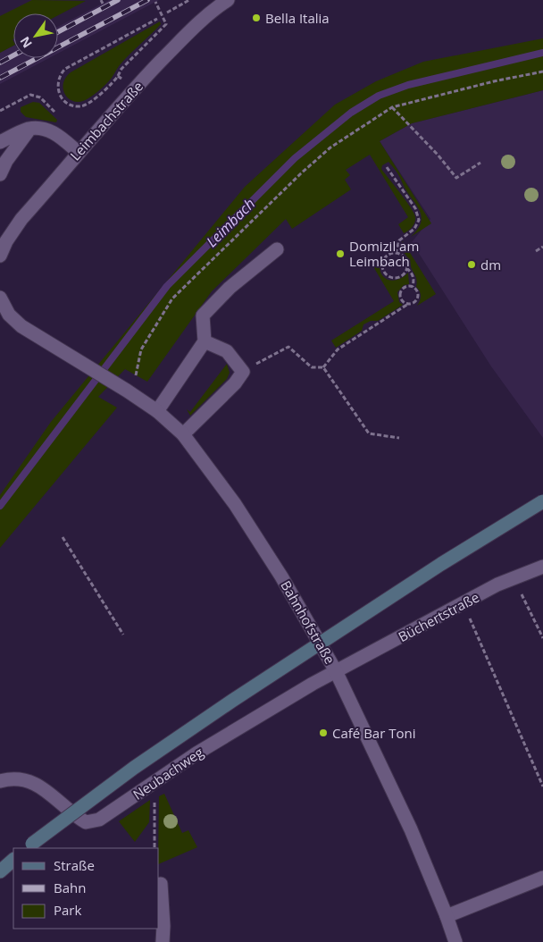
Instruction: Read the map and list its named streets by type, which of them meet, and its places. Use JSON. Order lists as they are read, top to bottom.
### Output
{
  "streets": {
    "street": [
      "Leimbachstraße",
      "Büchertstraße",
      "Bahnhofstraße",
      "Neubachweg"
    ]
  },
  "crossings": [
    ["Büchertstraße", "Bahnhofstraße"],
    ["Büchertstraße", "Neubachweg"],
    ["Bahnhofstraße", "Neubachweg"]
  ],
  "water": ["Leimbach"],
  "places": [
    "Bella Italia",
    "Domizil am Leimbach",
    "dm",
    "Café Bar Toni"
  ],
  "legend": ["Straße", "Bahn", "Park"],
  "north": "bottom left"
}
